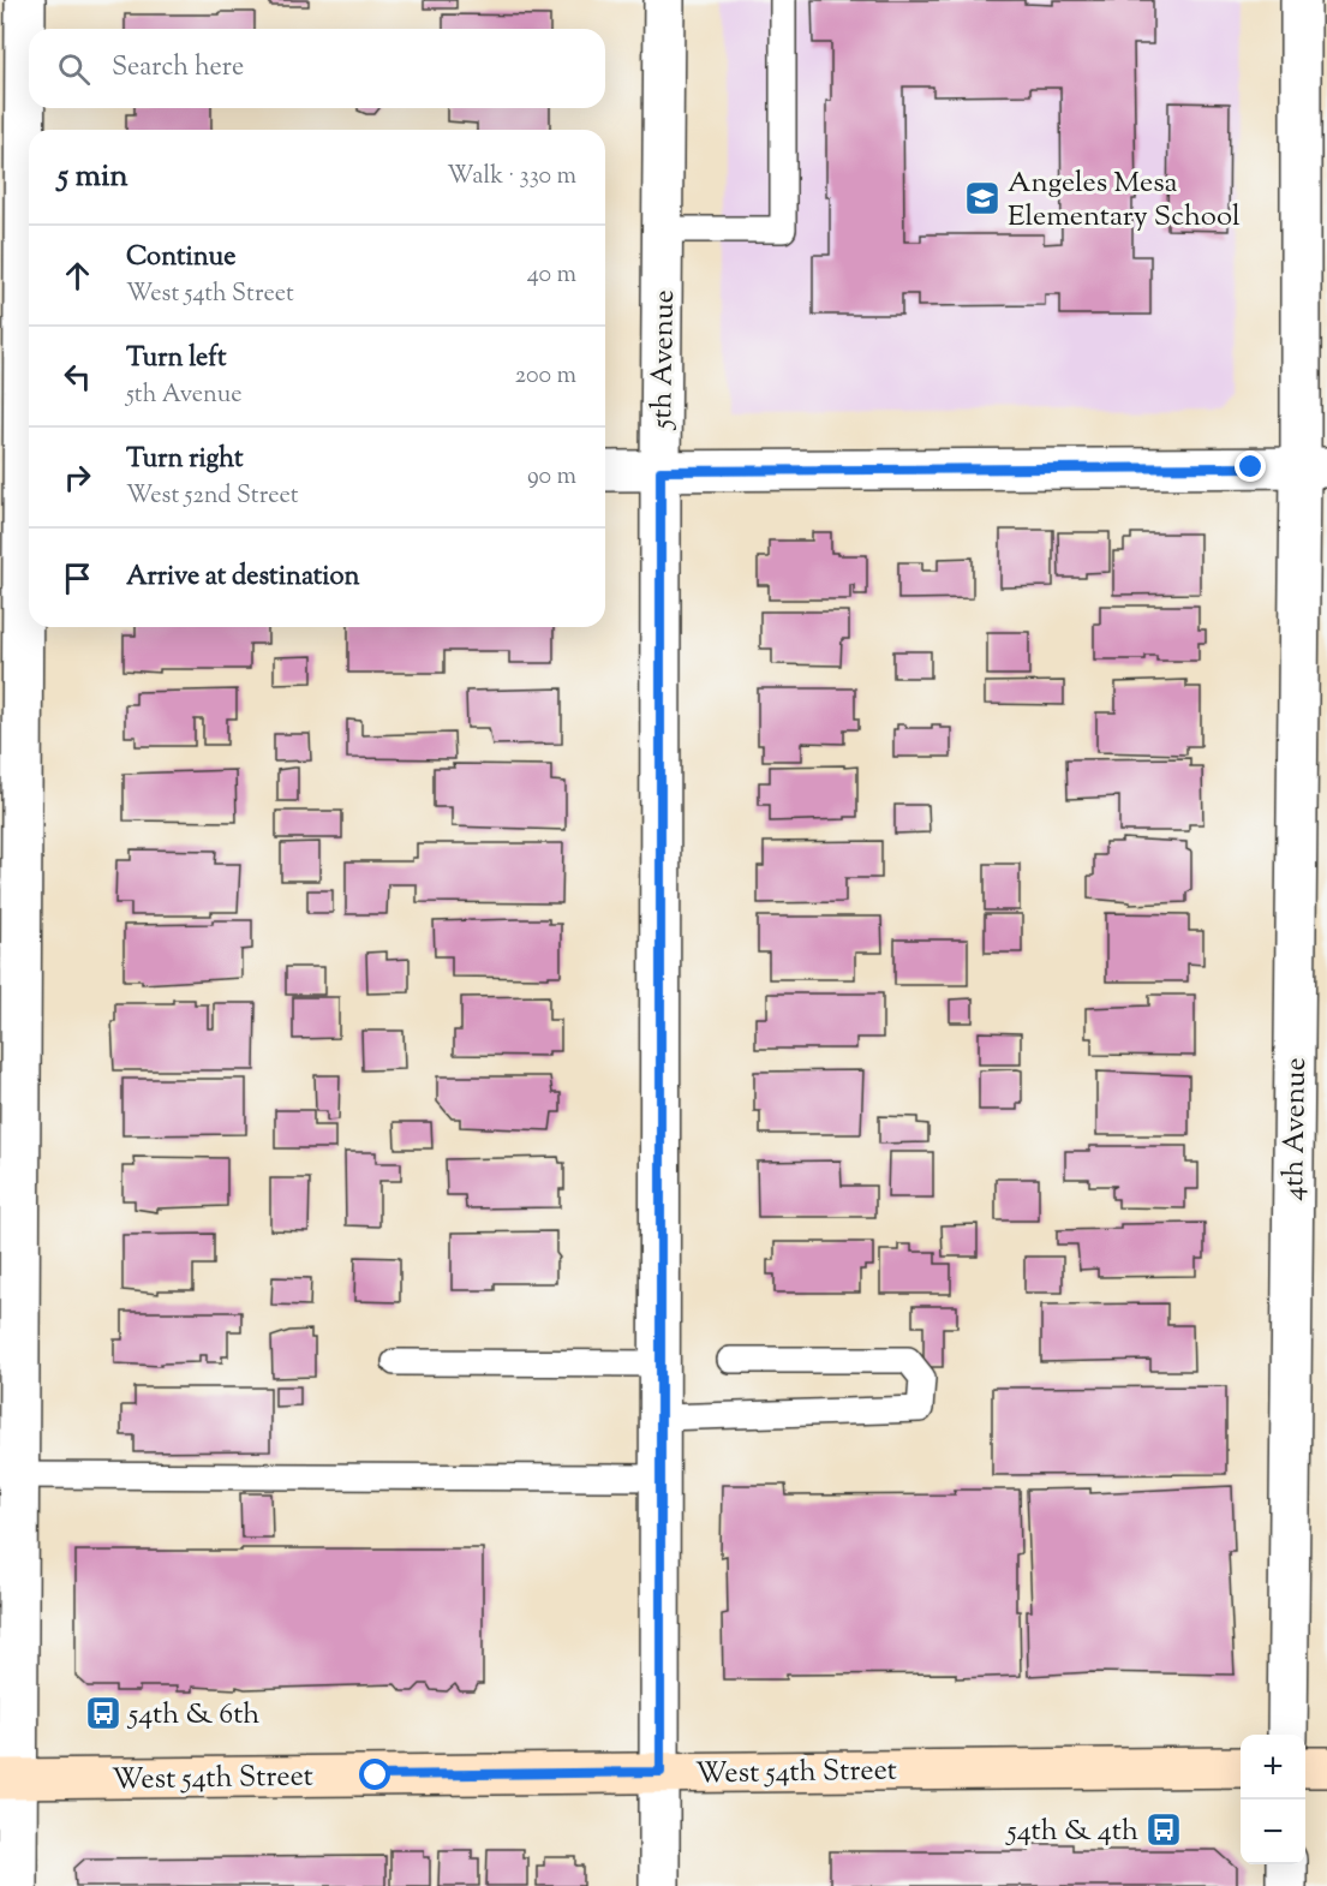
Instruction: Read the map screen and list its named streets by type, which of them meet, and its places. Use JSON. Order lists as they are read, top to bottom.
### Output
{
  "streets": {
    "street": ["5th Avenue", "4th Avenue", "West 54th Street"]
  },
  "crossings": [
    ["5th Avenue", "West 54th Street"]
  ],
  "places": {
    "school or university": ["Angeles Mesa Elementary School"],
    "bus stop": ["54th & 6th", "54th & 4th"]
  },
  "page": {
    "search": "Search here",
    "heading": ["5 min", "Walk · 330 m"],
    "list": [
      ["Continue", "West 54th Street", "40 m"],
      ["Turn left", "5th Avenue", "200 m"],
      ["Turn right", "West 52nd Street", "90 m"],
      "Arrive at destination"
    ],
    "map_buttons": ["+", "−"]
  }
}
